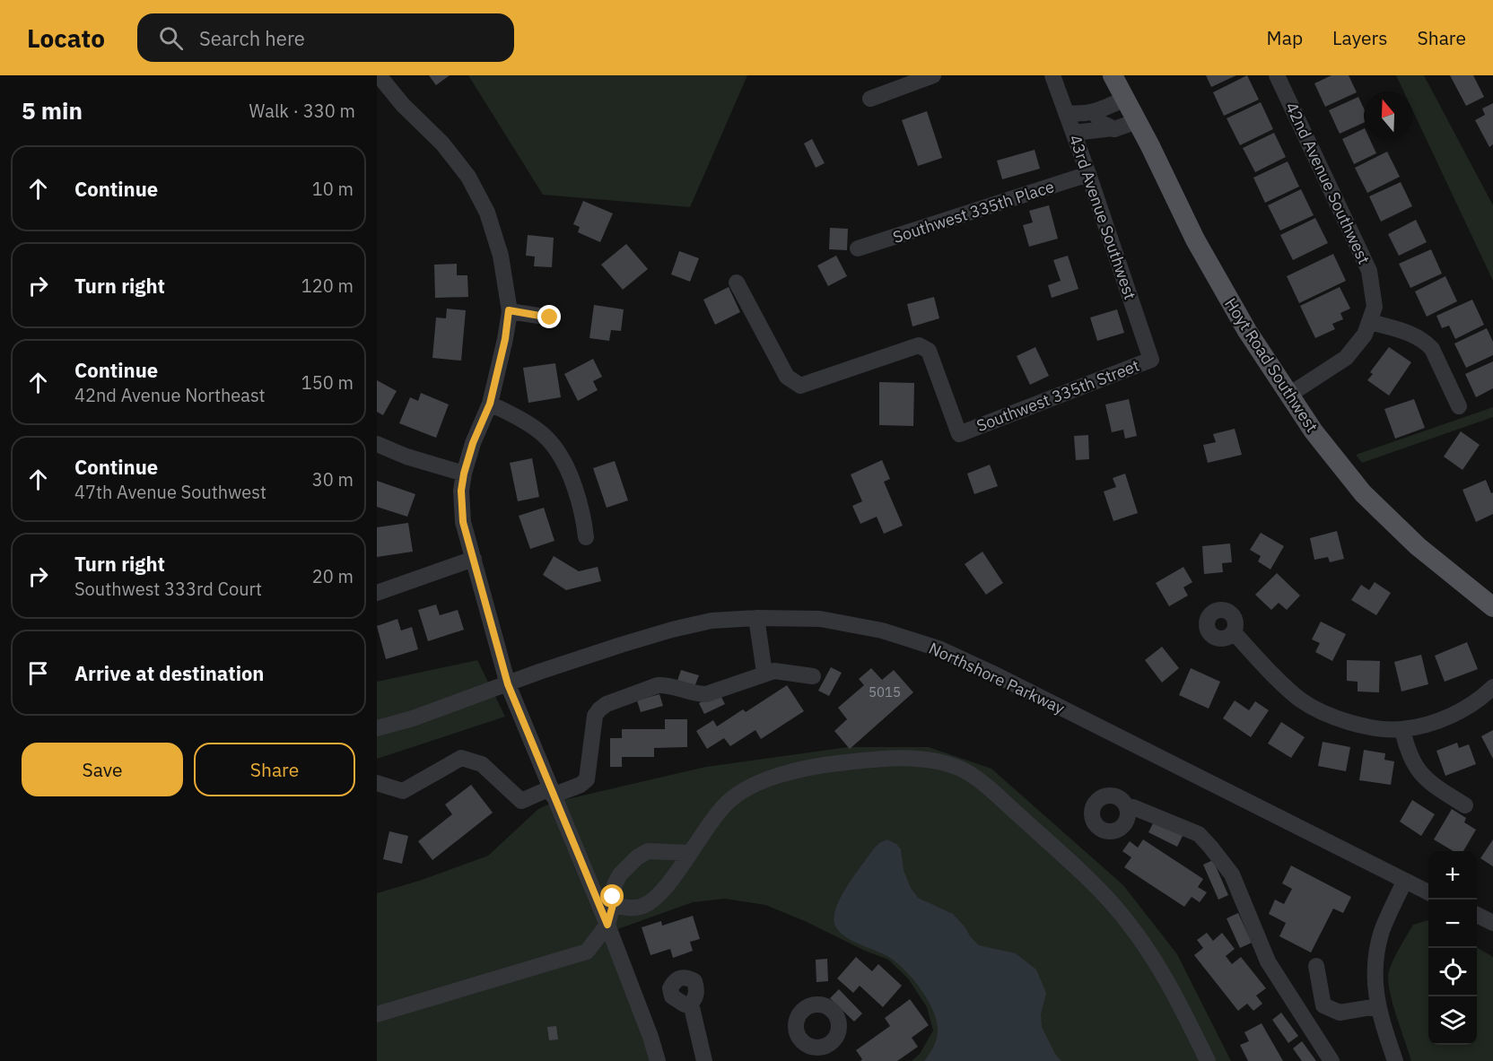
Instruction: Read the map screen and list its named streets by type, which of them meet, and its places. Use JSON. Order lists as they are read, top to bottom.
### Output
{
  "streets": {
    "main road": ["Hoyt Road Southwest"],
    "street": [
      "42nd Avenue Southwest",
      "Southwest 335th Place",
      "43rd Avenue Southwest",
      "Southwest 335th Street",
      "Northshore Parkway"
    ]
  },
  "crossings": [
    ["Southwest 335th Place", "43rd Avenue Southwest"],
    ["43rd Avenue Southwest", "Southwest 335th Street"]
  ],
  "house_numbers": ["5015"],
  "north": "top",
  "page": {
    "header": "Locato",
    "search": "Search here",
    "nav": ["Map", "Layers", "Share"],
    "heading": ["5 min", "Walk · 330 m"],
    "list": [
      ["Continue", "10 m"],
      ["Turn right", "120 m"],
      ["Continue", "42nd Avenue Northeast", "150 m"],
      ["Continue", "47th Avenue Southwest", "30 m"],
      ["Turn right", "Southwest 333rd Court", "20 m"],
      "Arrive at destination"
    ],
    "buttons": ["Save", "Share"],
    "map_buttons": ["+", "−"]
  }
}
